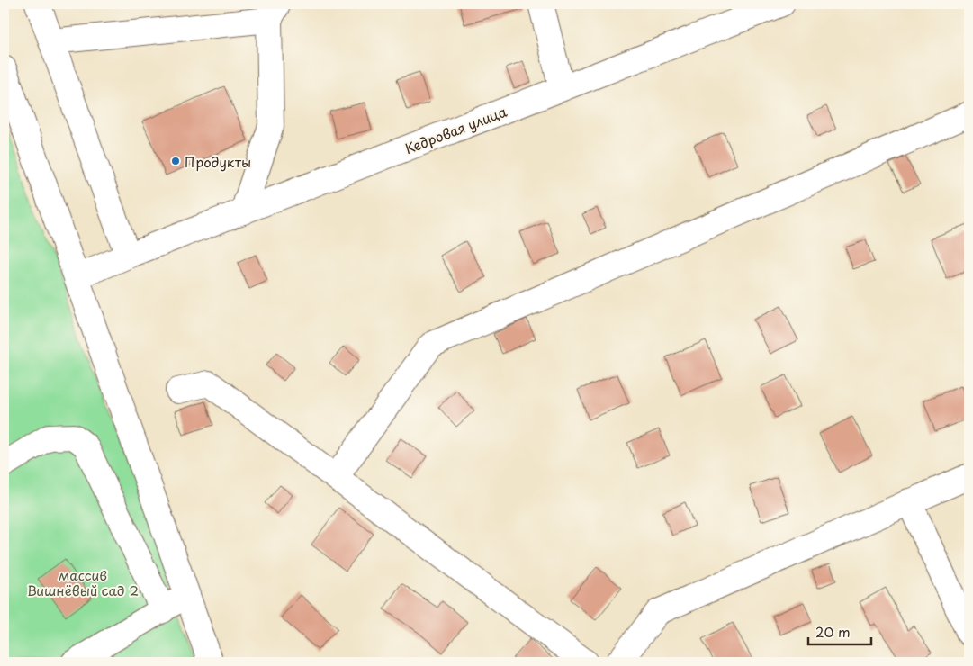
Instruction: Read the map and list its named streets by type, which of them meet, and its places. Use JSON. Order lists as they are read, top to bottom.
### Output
{
  "streets": {
    "street": ["Кедровая улица"]
  },
  "parks": ["массив Вишнёвый сад 2"],
  "places": ["Продукты"],
  "scale_bar": "20 m"
}
